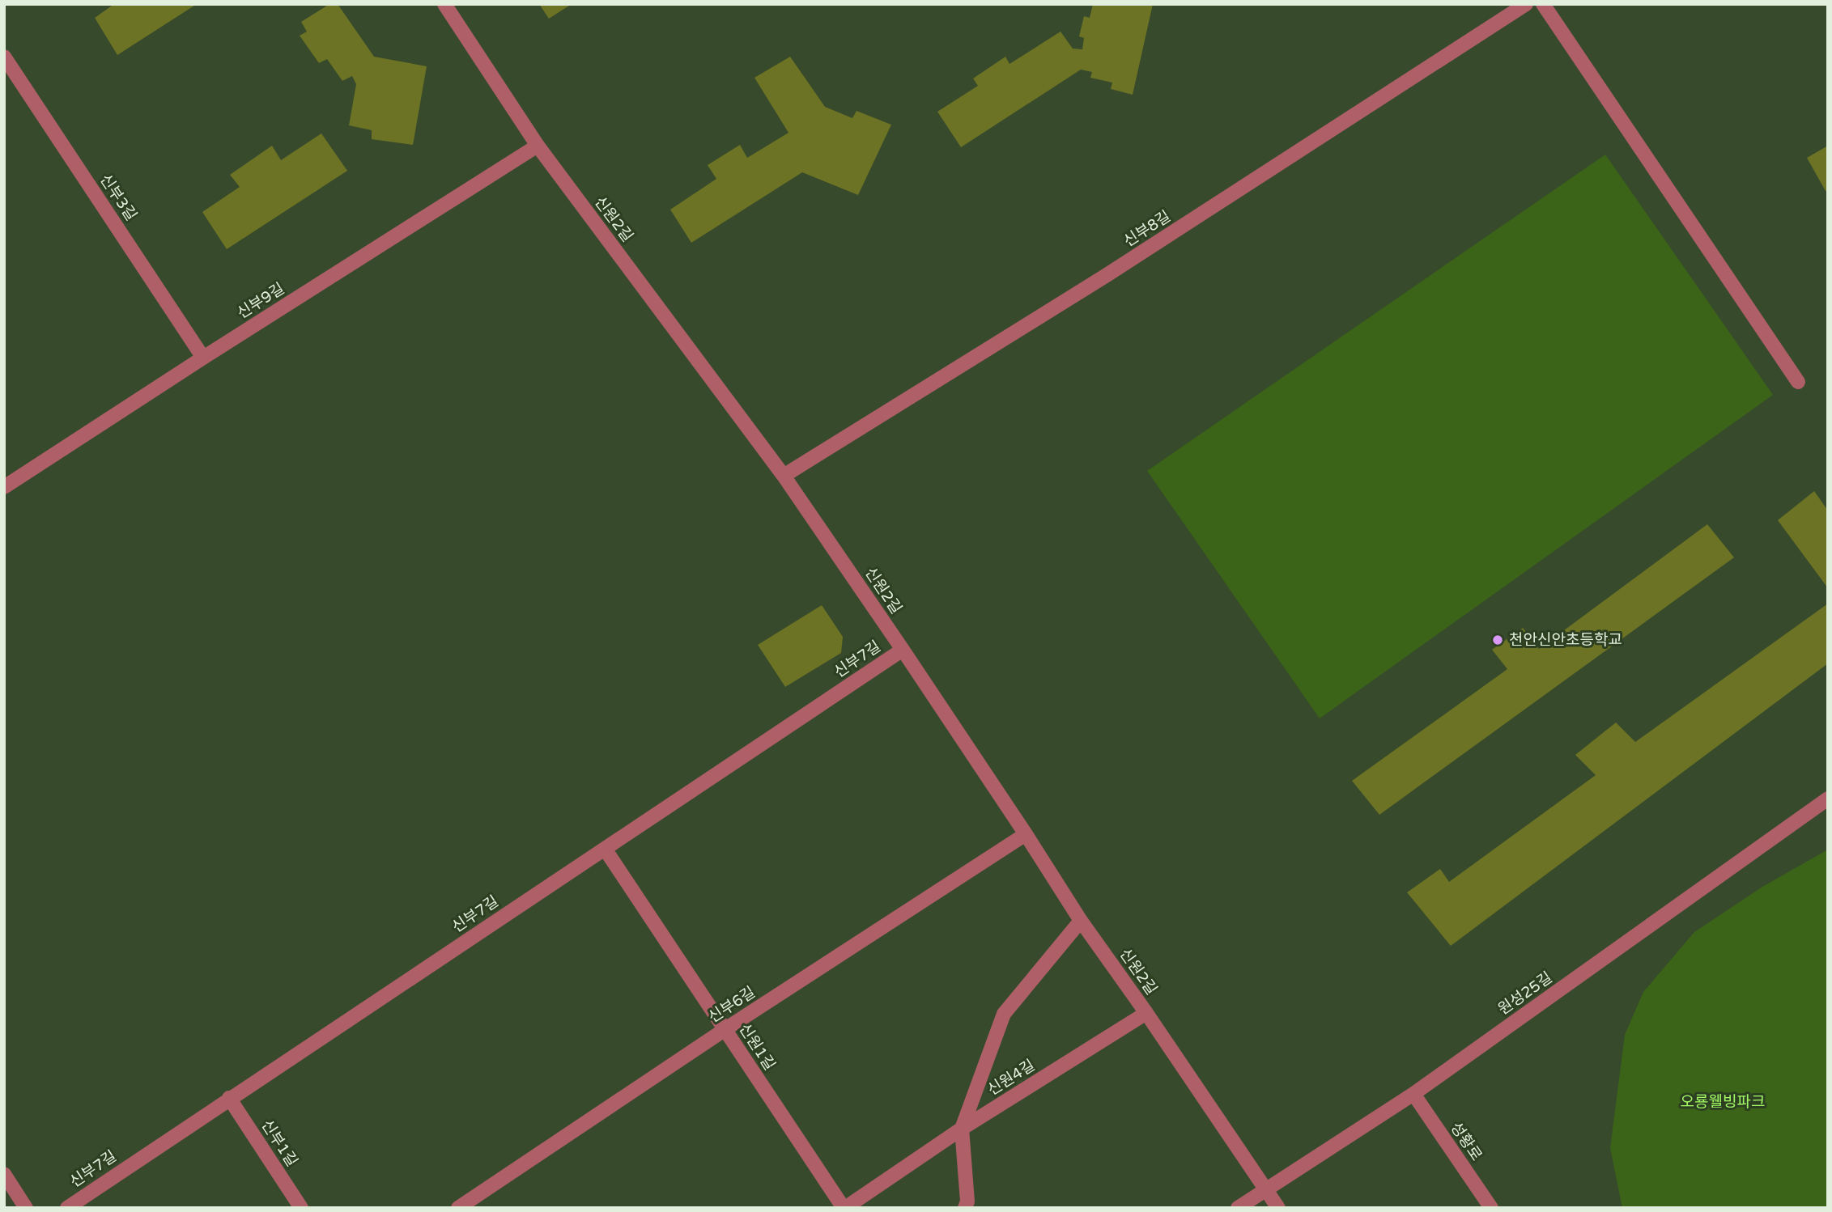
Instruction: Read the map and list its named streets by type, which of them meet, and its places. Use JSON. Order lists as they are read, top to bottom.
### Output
{
  "streets": {
    "street": [
      "신부3길",
      "신원2길",
      "신부8길",
      "신부9길",
      "신부7길",
      "원성25길",
      "신부6길",
      "신원1길",
      "신원4길",
      "성황로",
      "신부1길"
    ]
  },
  "crossings": [
    ["신부3길", "신부9길"],
    ["신원2길", "신부8길"],
    ["신원2길", "신부9길"],
    ["신원2길", "신부7길"],
    ["신원2길", "원성25길"],
    ["신원2길", "신부6길"],
    ["신원2길", "신원4길"],
    ["신부7길", "신원1길"],
    ["신부7길", "신부1길"],
    ["원성25길", "성황로"],
    ["신부6길", "신원1길"],
    ["신원1길", "신원4길"]
  ],
  "parks": ["오룡웰빙파크"],
  "places": ["천안신안초등학교"]
}
